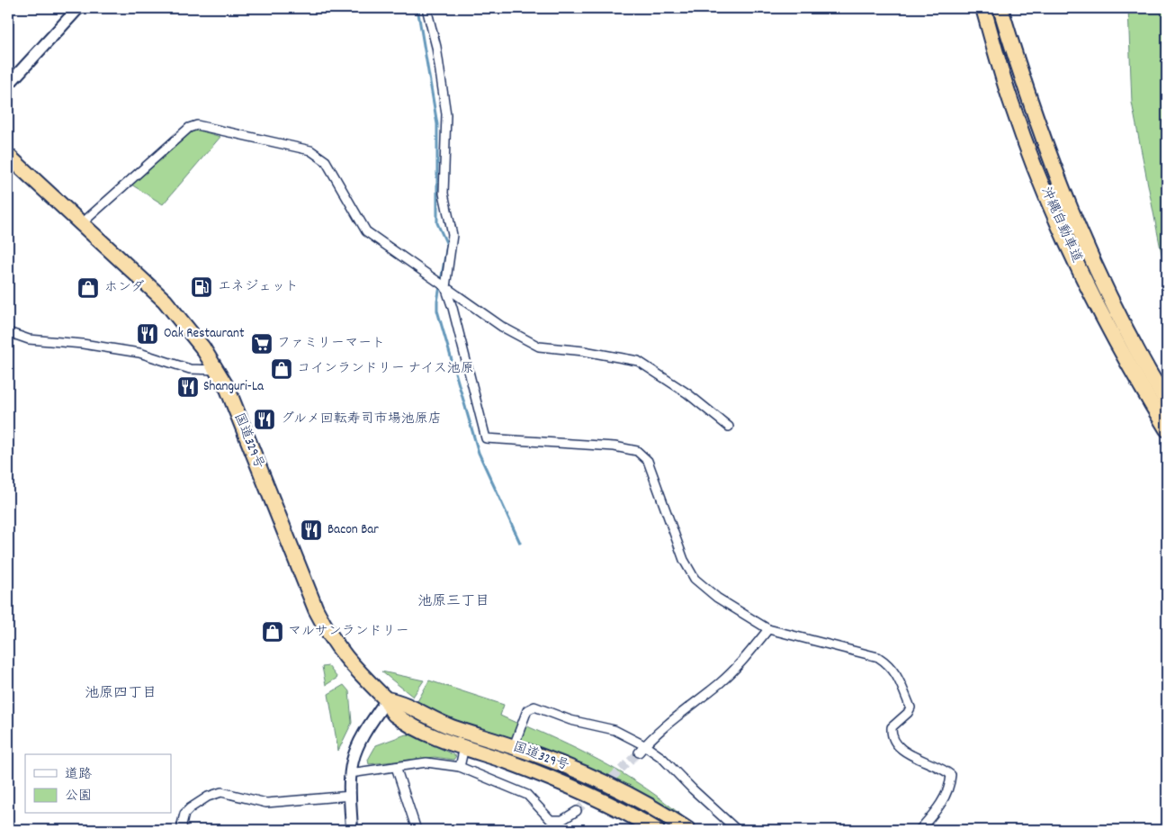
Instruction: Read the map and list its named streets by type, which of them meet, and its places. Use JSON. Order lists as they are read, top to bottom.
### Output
{
  "streets": {
    "highway": ["沖縄自動車道", "国道329号"]
  },
  "districts": ["池原三丁目", "池原四丁目"],
  "places": {
    "fuel station": ["エネジェット"],
    "shop": ["ホンダ", "コインランドリー ナイス池原", "マルサンランドリー"],
    "restaurant": [
      "Oak Restaurant",
      "Shanguri-La",
      "グルメ回転寿司市場池原店",
      "Bacon Bar"
    ],
    "supermarket": ["ファミリーマート"]
  },
  "legend": ["道路", "公園"]
}
